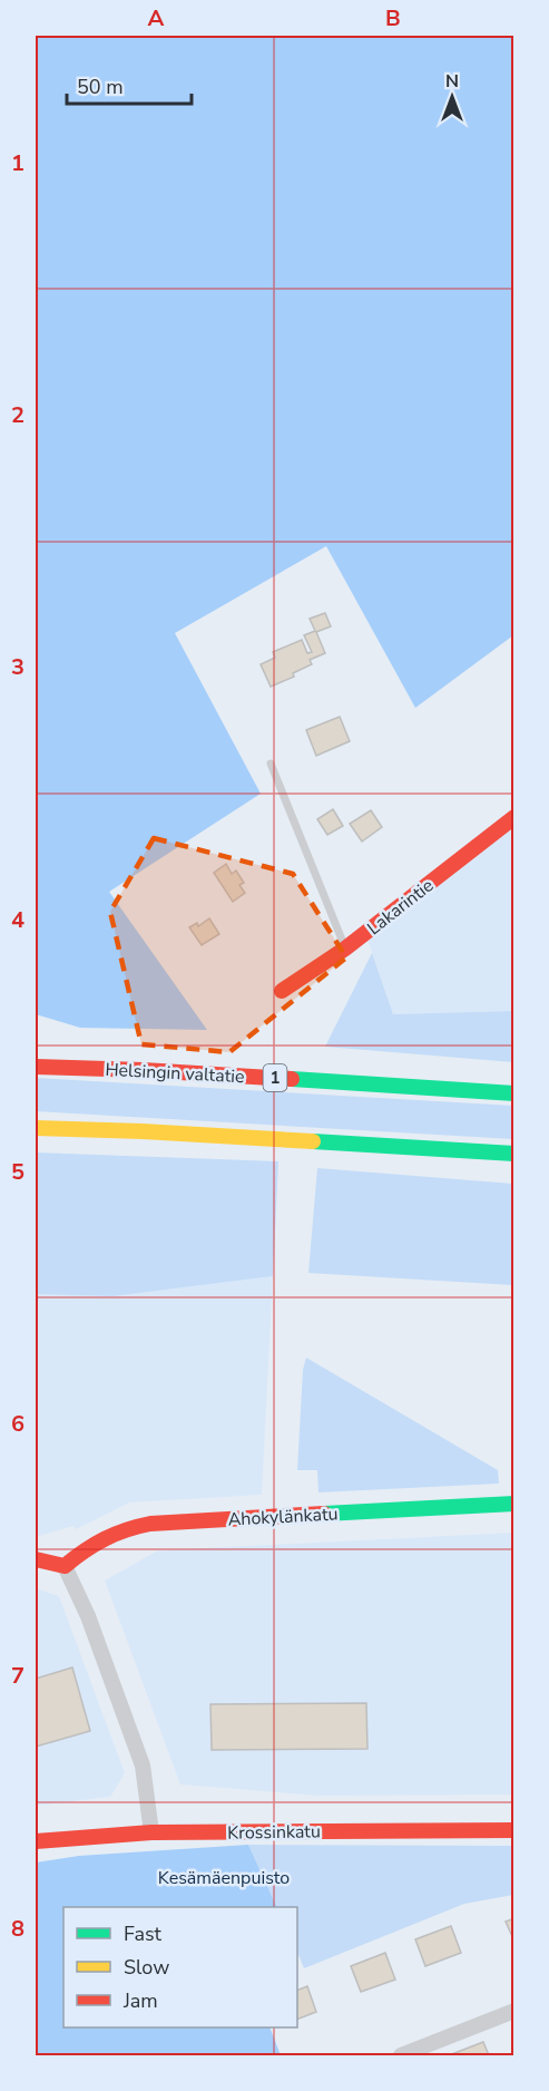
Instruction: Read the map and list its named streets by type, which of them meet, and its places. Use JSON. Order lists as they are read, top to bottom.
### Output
{
  "streets": {
    "main road": [
      "Lakarintie",
      "Helsingin valtatie",
      "1",
      "Ahokylänkatu",
      "Krossinkatu"
    ]
  },
  "parks": ["Kesämäenpuisto"],
  "legend": ["Fast", "Slow", "Jam"],
  "scale_bar": "50 m",
  "north": "top",
  "grid": {
    "columns": ["A", "B"],
    "rows": [
      "1",
      "2",
      "3",
      "4",
      "5",
      "6",
      "7",
      "8"
    ]
  }
}
